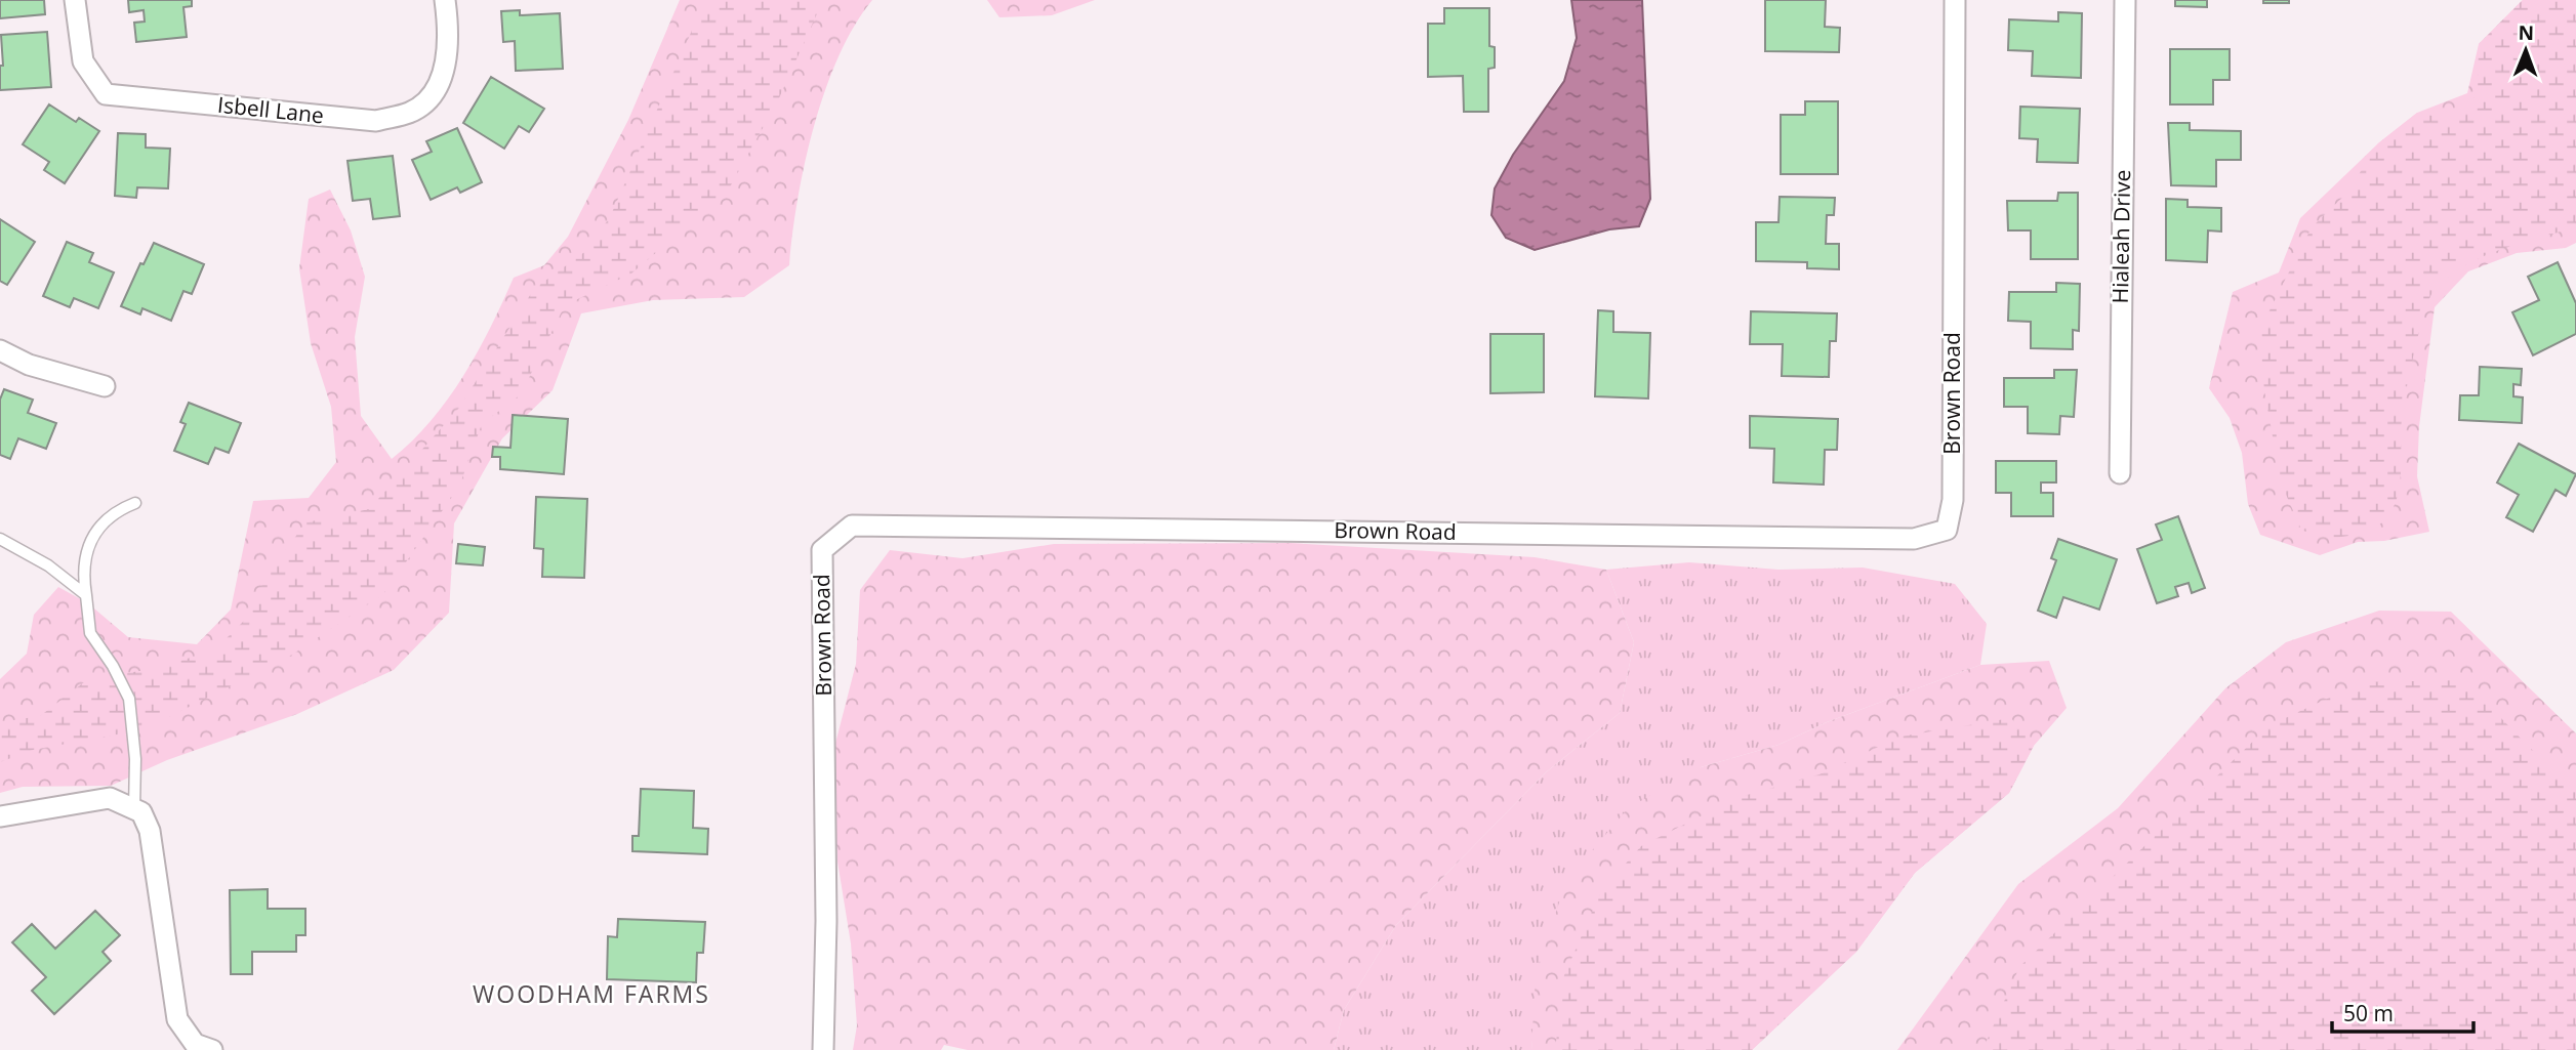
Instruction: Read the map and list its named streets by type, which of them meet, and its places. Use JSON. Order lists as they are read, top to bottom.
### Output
{
  "streets": {
    "street": ["Isbell Lane", "Hialeah Drive", "Brown Road"]
  },
  "districts": ["WOODHAM FARMS"],
  "scale_bar": "50 m",
  "north": "top"
}
